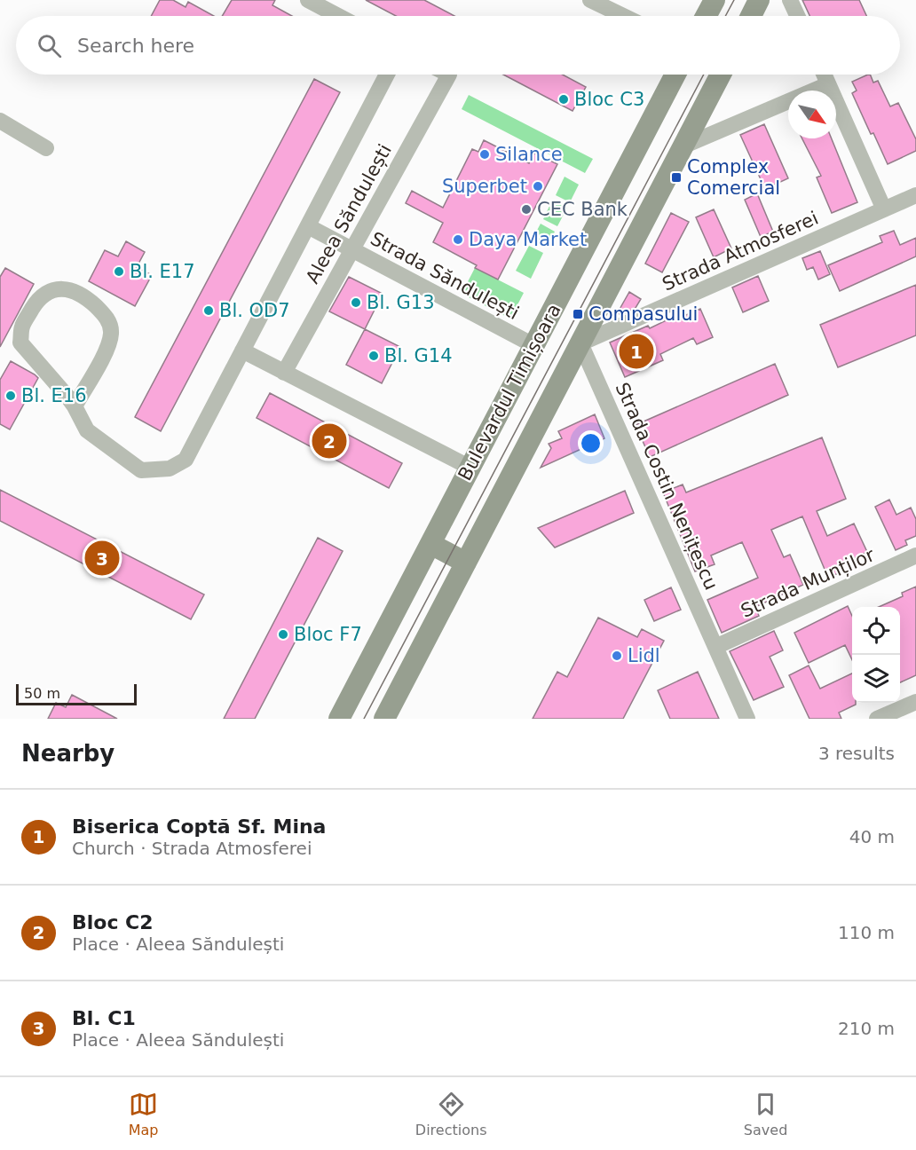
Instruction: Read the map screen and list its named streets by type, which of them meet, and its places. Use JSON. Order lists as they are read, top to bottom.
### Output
{
  "streets": {
    "main road": ["Bulevardul Timișoara"],
    "street": [
      "Aleea Săndulești",
      "Strada Atmosferei",
      "Strada Săndulești",
      "Strada Costin Nenițescu",
      "Strada Munților"
    ]
  },
  "crossings": [
    ["Aleea Săndulești", "Strada Săndulești"],
    ["Strada Atmosferei", "Bulevardul Timișoara"],
    ["Strada Atmosferei", "Strada Costin Nenițescu"],
    ["Strada Săndulești", "Bulevardul Timișoara"],
    ["Bulevardul Timișoara", "Strada Costin Nenițescu"],
    ["Strada Costin Nenițescu", "Strada Munților"]
  ],
  "places": {
    "other": [
      "Bloc C3",
      "Silance",
      "Superbet",
      "CEC Bank",
      "Daya Market",
      "Bl. E17",
      "Bl. G13",
      "Bl. OD7",
      "Bl. G14",
      "Bl. E16",
      "Bloc F7",
      "Lidl"
    ],
    "transit": ["Complex Comercial", "Compasului"]
  },
  "scale_bar": "50 m",
  "north": "bottom right",
  "page": {
    "search": "Search here",
    "pins": ["1", "2", "3"],
    "scale": "50 m",
    "heading": ["Nearby", "3 results"],
    "list": [
      {
        "mark": "1",
        "name": "Biserica Coptă Sf. Mina",
        "note": "Church · Strada Atmosferei",
        "value": "40 m"
      },
      {
        "mark": "2",
        "name": "Bloc C2",
        "note": "Place · Aleea Săndulești",
        "value": "110 m"
      },
      {
        "mark": "3",
        "name": "Bl. C1",
        "note": "Place · Aleea Săndulești",
        "value": "210 m"
      }
    ],
    "nav": ["Map", "Directions", "Saved"]
  }
}
